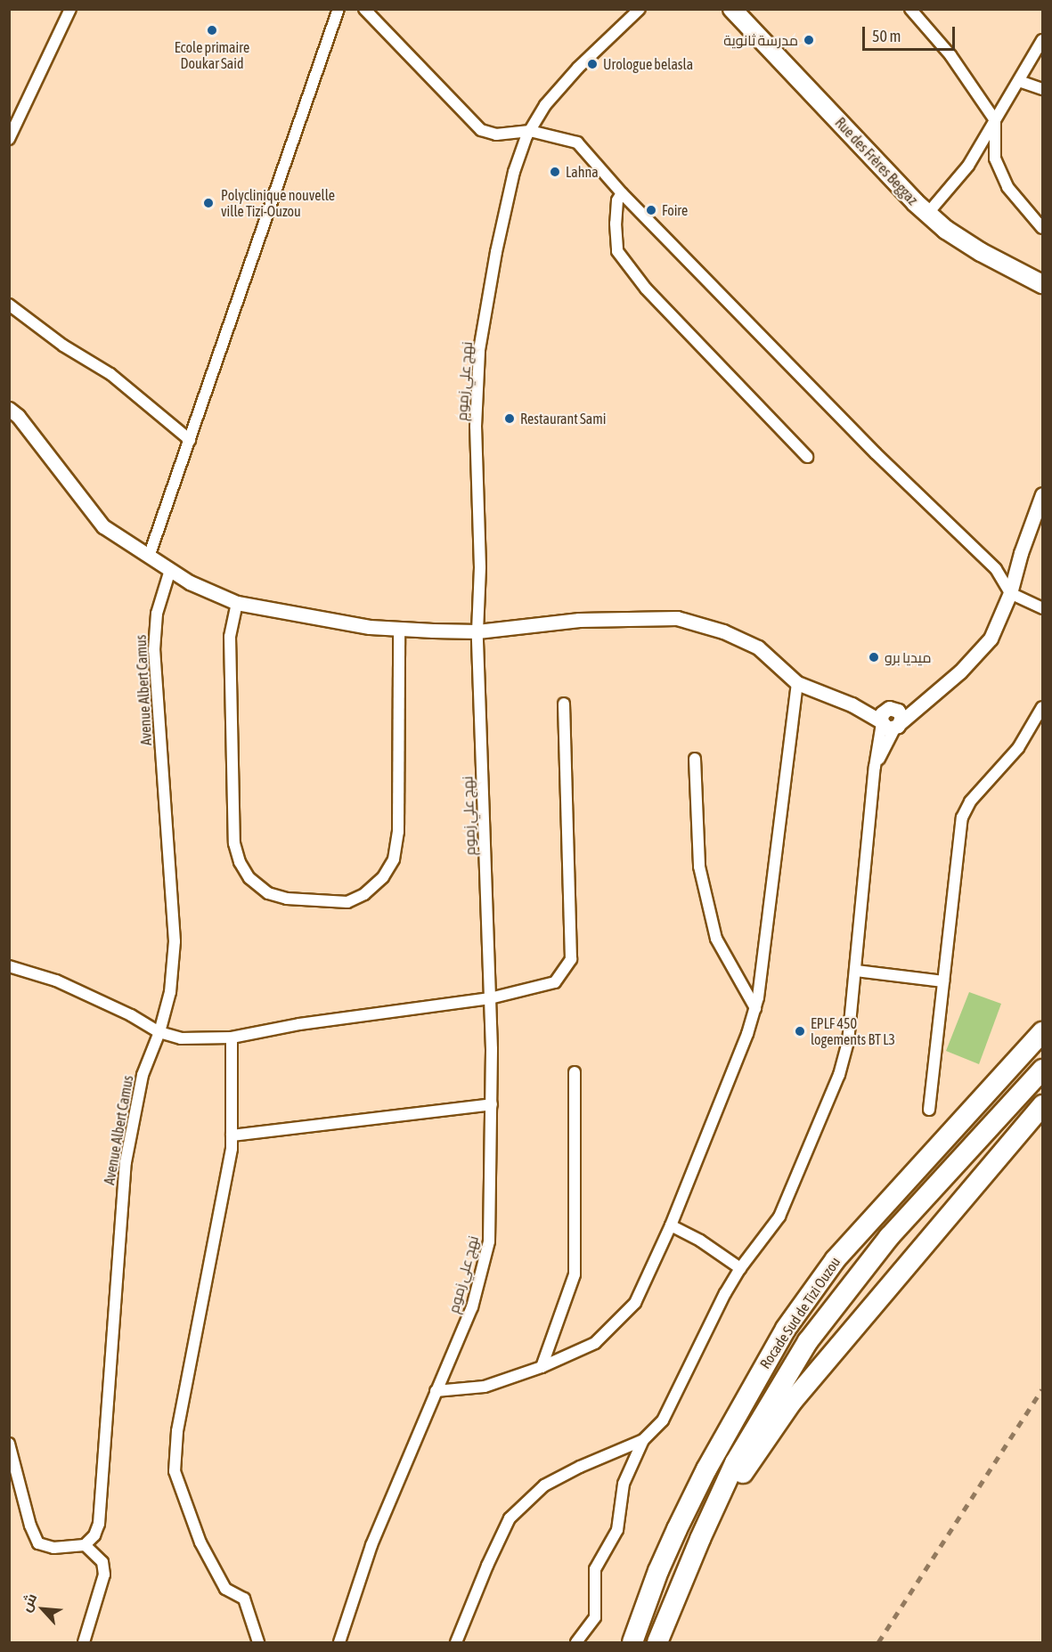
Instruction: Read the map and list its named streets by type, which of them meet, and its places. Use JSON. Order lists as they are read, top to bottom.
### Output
{
  "streets": {
    "highway": ["Rocade Sud de Tizi Ouzou"],
    "main road": ["Rue des Frères Beggaz"],
    "street": ["نهج علي زموم", "Avenue Albert Camus"]
  },
  "places": [
    "Ecole primaire Doukar Said",
    "مدرسة ثانوية",
    "Urologue belasla",
    "Lahna",
    "Polyclinique nouvelle ville Tizi-Ouzou",
    "Foire",
    "Restaurant Sami",
    "ميديا برو",
    "EPLF 450 logements BT L3"
  ],
  "scale_bar": "50 m",
  "north": "top left"
}
